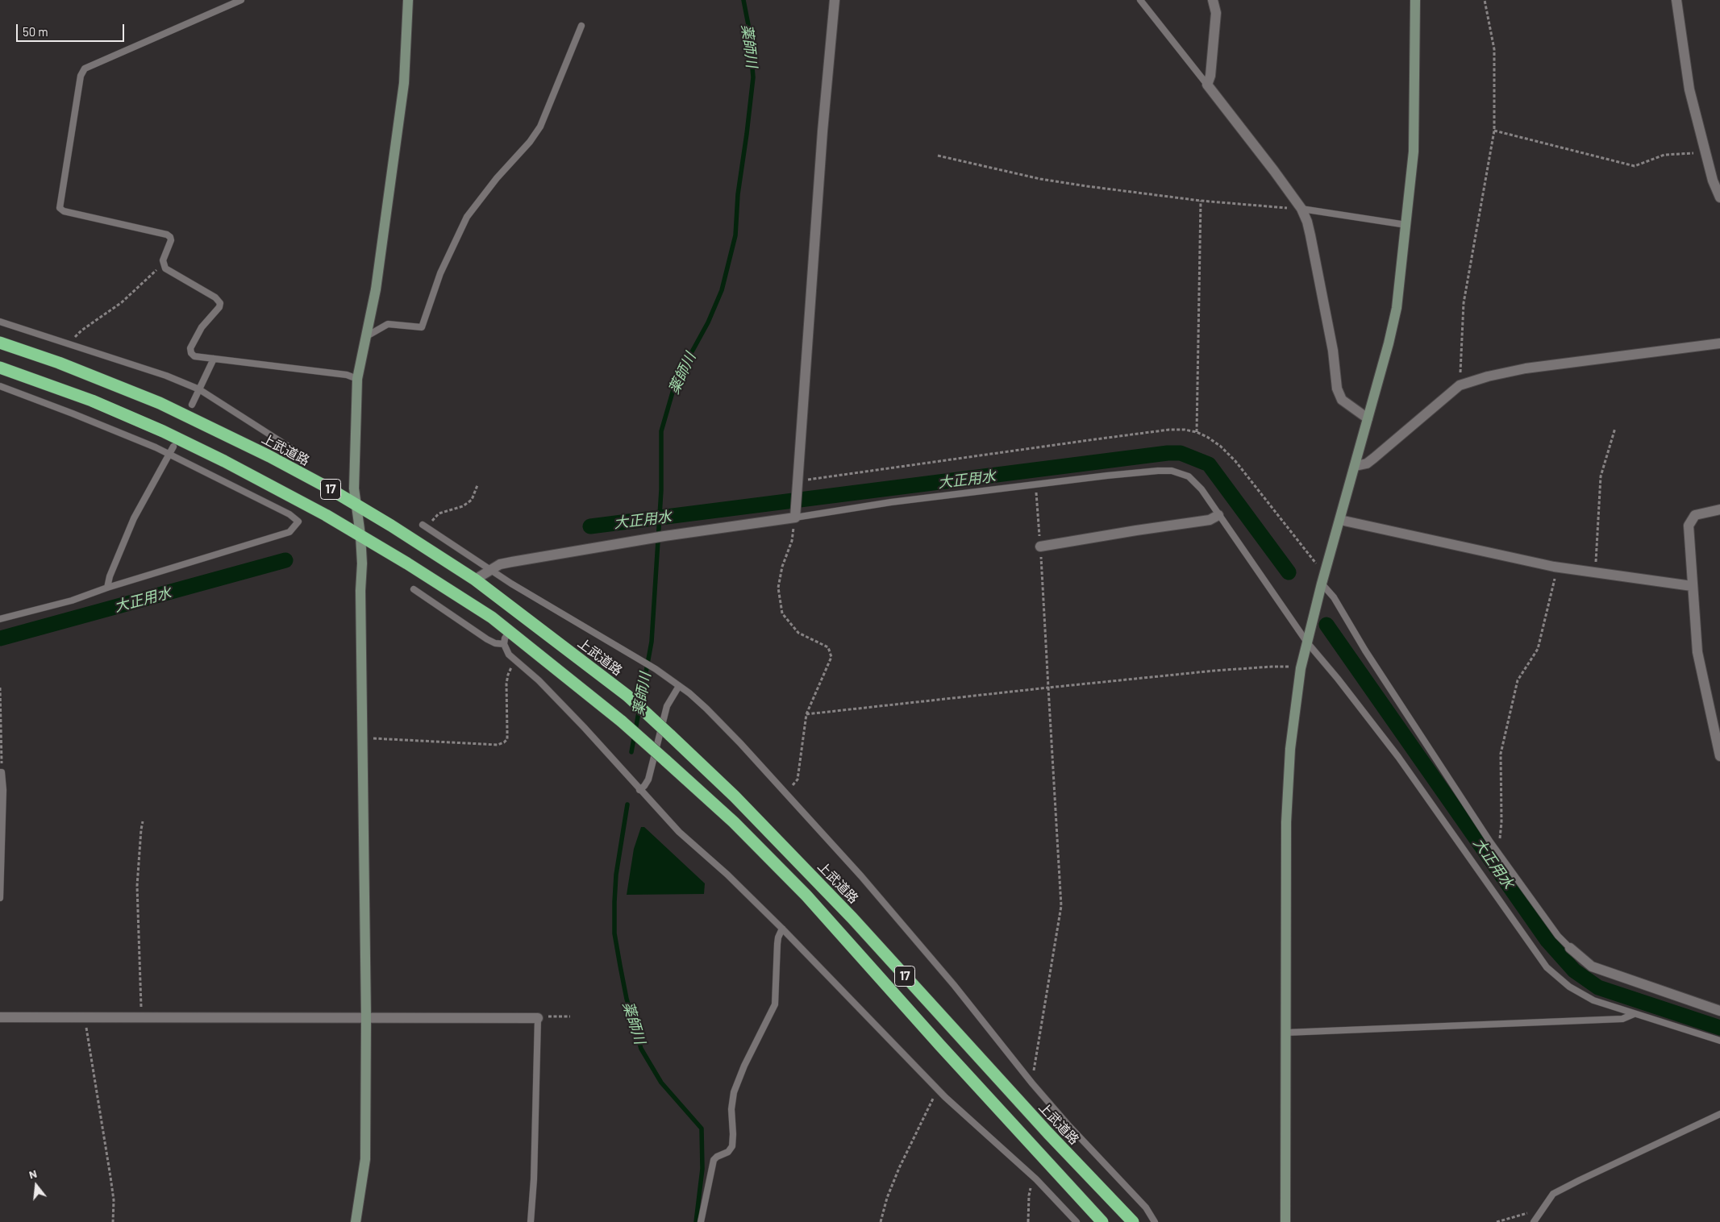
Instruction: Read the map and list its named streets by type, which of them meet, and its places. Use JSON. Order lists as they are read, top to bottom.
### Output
{
  "streets": {
    "highway": ["上武道路", "17"]
  },
  "water": ["薬師川", "大正用水"],
  "scale_bar": "50 m",
  "north": "top"
}
